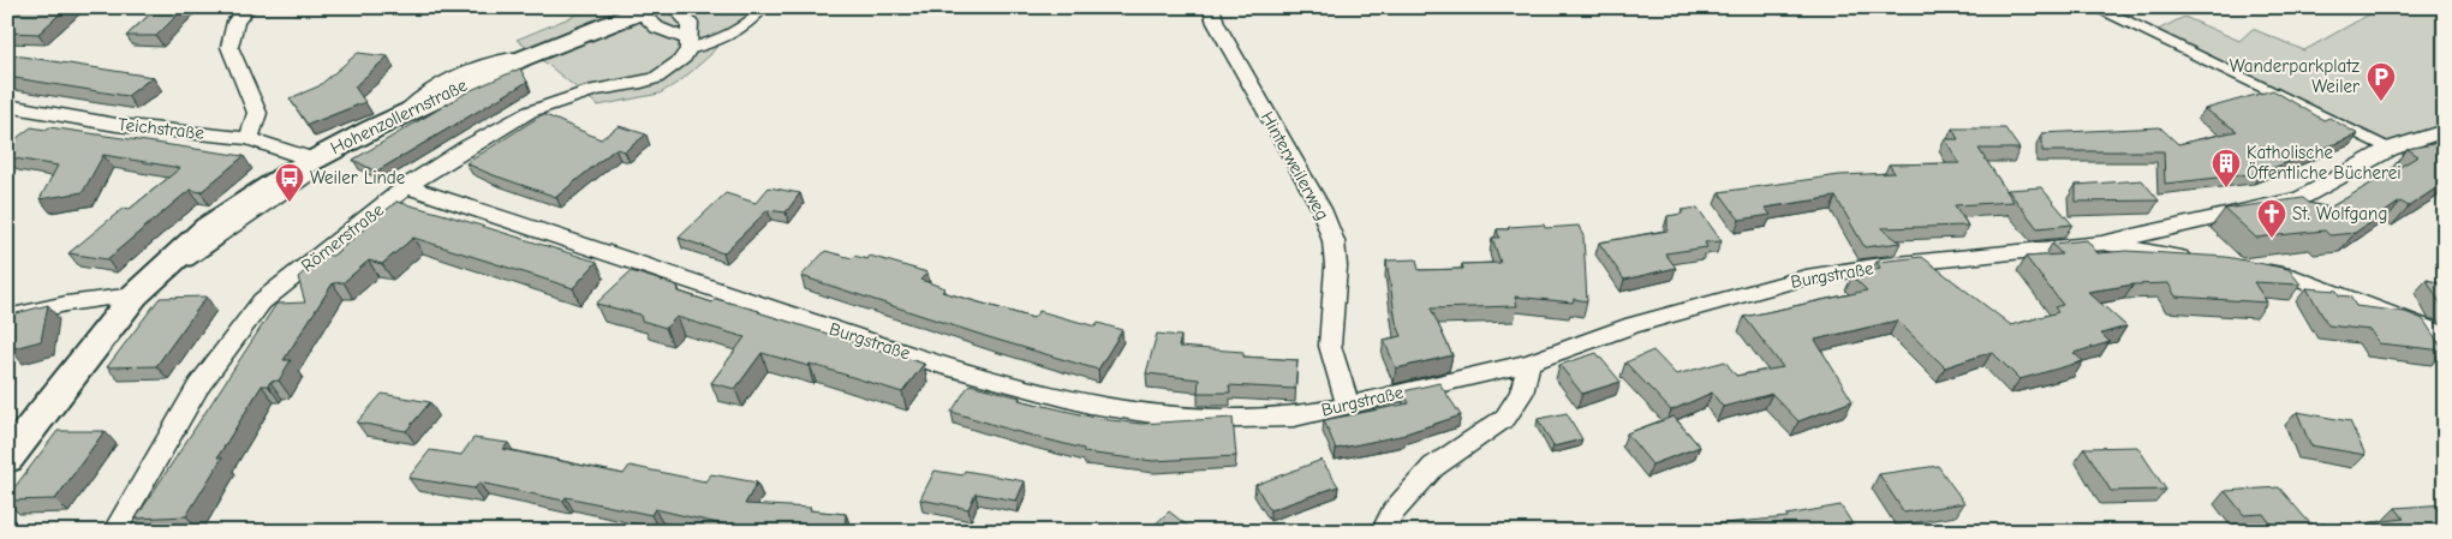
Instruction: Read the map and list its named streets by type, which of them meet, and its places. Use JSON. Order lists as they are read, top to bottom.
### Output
{
  "streets": {
    "main road": ["Hohenzollernstraße"],
    "street": [
      "Teichstraße",
      "Hinterweilerweg",
      "Römerstraße",
      "Burgstraße"
    ]
  },
  "crossings": [
    ["Hohenzollernstraße", "Teichstraße"],
    ["Hinterweilerweg", "Burgstraße"],
    ["Römerstraße", "Burgstraße"]
  ],
  "places": {
    "parking": ["Wanderparkplatz Weiler"],
    "building": ["Katholische Öffentliche Bücherei"],
    "bus stop": ["Weiler Linde"],
    "church": ["St. Wolfgang"]
  }
}
